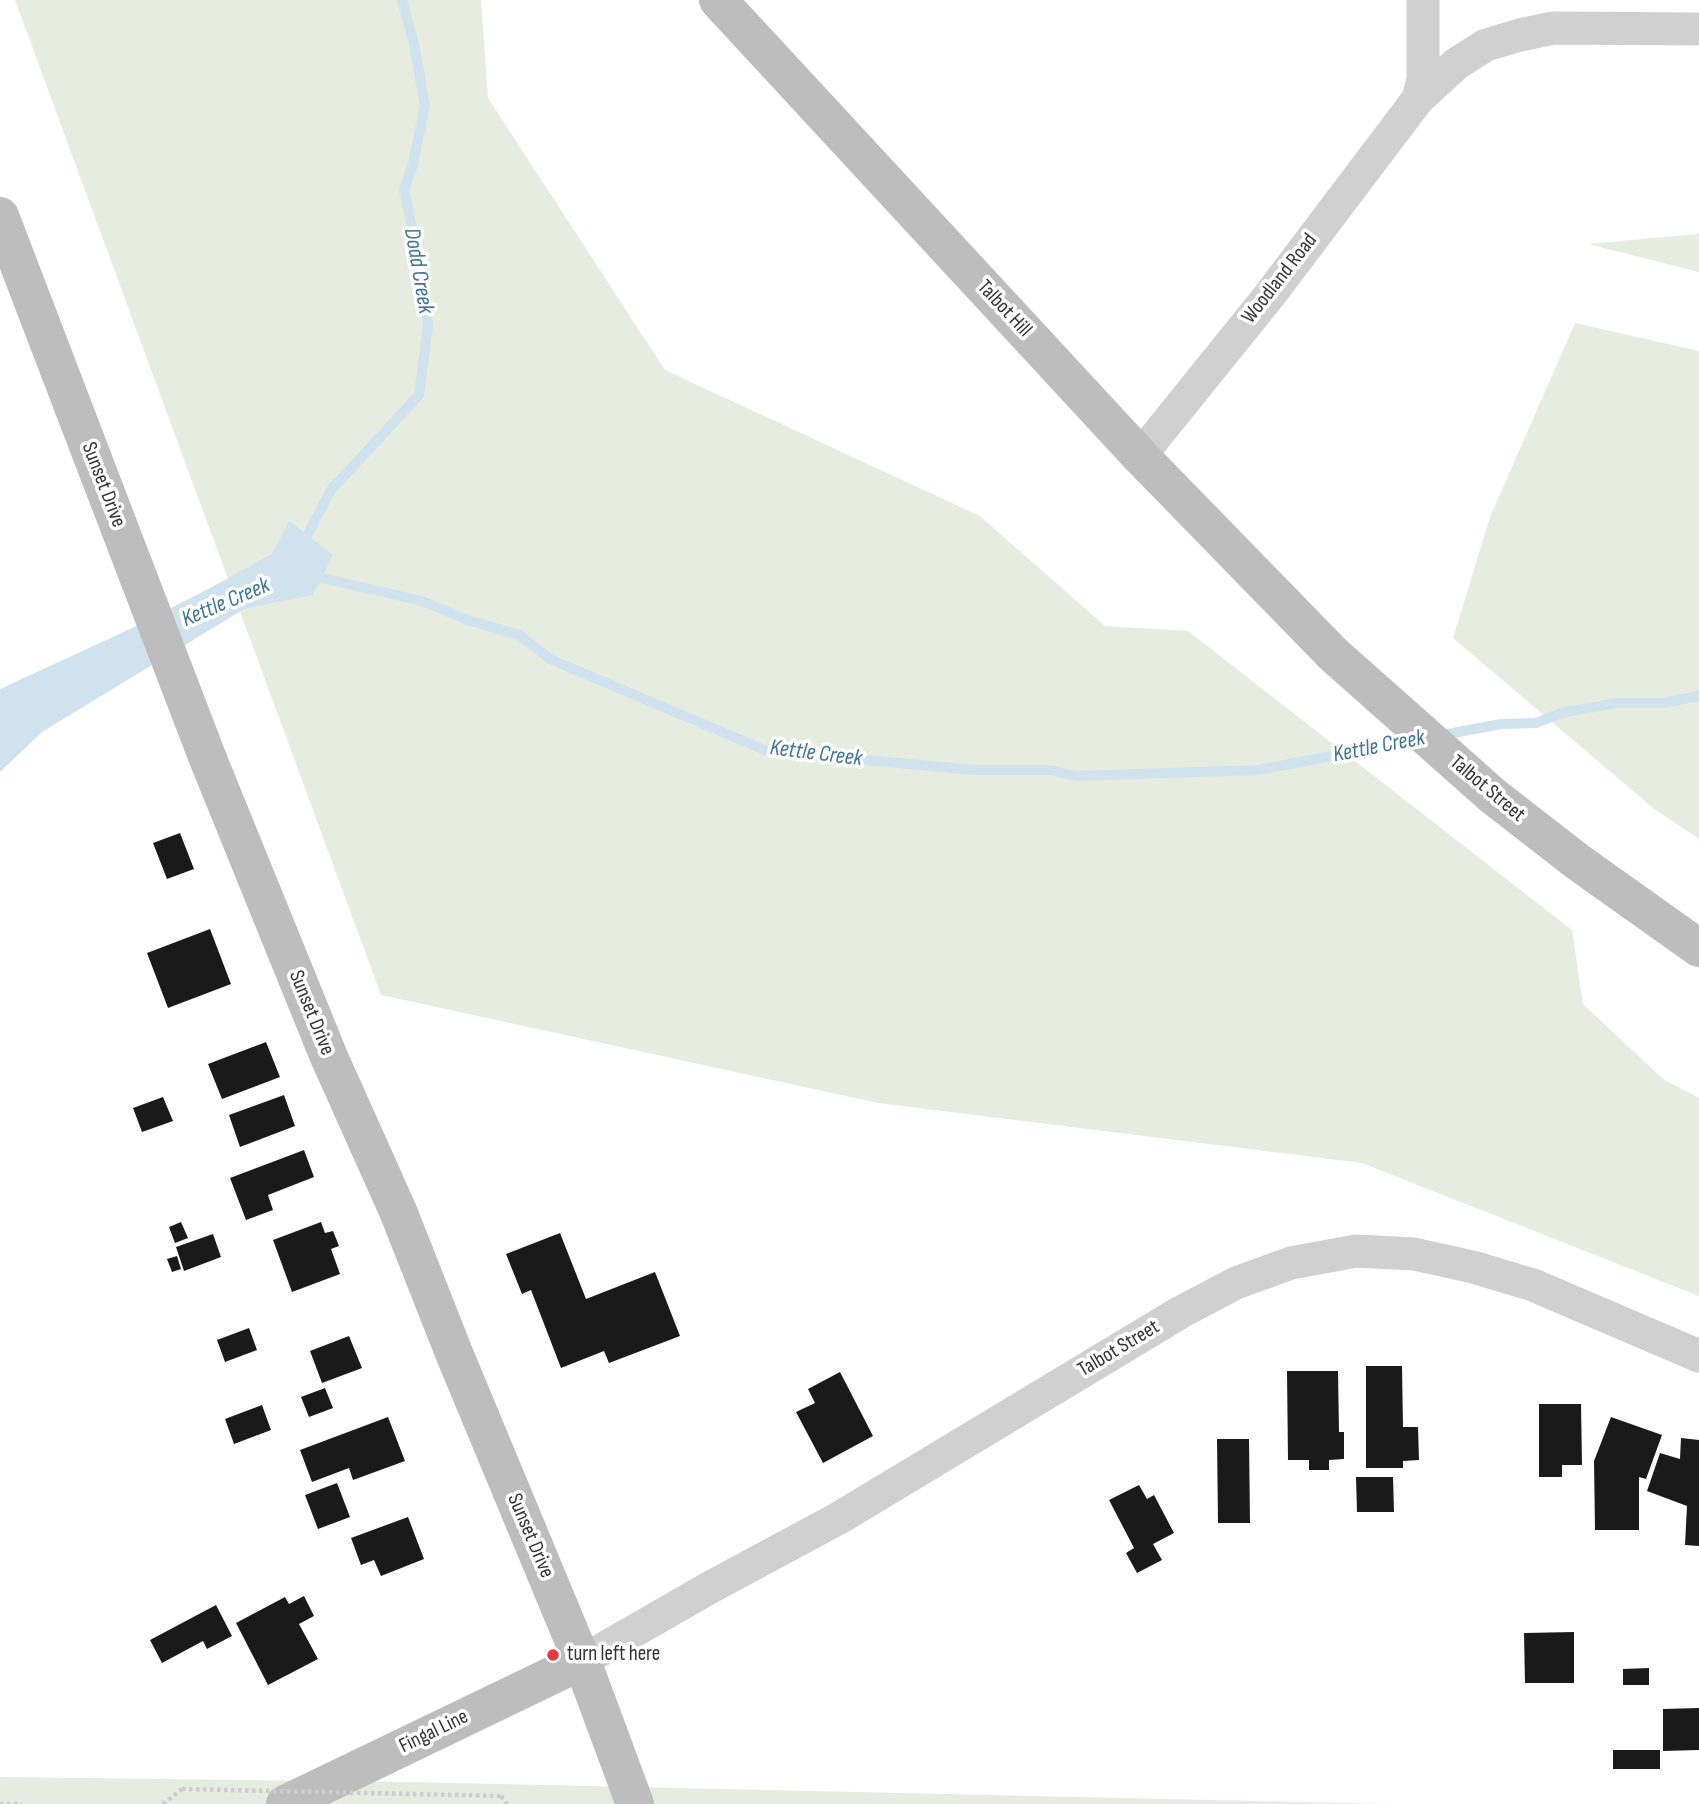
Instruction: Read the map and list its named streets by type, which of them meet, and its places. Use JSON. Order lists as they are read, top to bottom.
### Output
{
  "streets": {
    "main road": [
      "Talbot Hill",
      "Sunset Drive",
      "Talbot Street",
      "Fingal Line"
    ],
    "street": ["Woodland Road"]
  },
  "crossings": [
    ["Woodland Road", "Talbot Hill"],
    ["Talbot Hill", "Talbot Street"],
    ["Sunset Drive", "Talbot Street"],
    ["Sunset Drive", "Fingal Line"],
    ["Talbot Street", "Fingal Line"]
  ],
  "water": ["Dodd Creek", "Kettle Creek"],
  "places": ["turn left here"]
}
